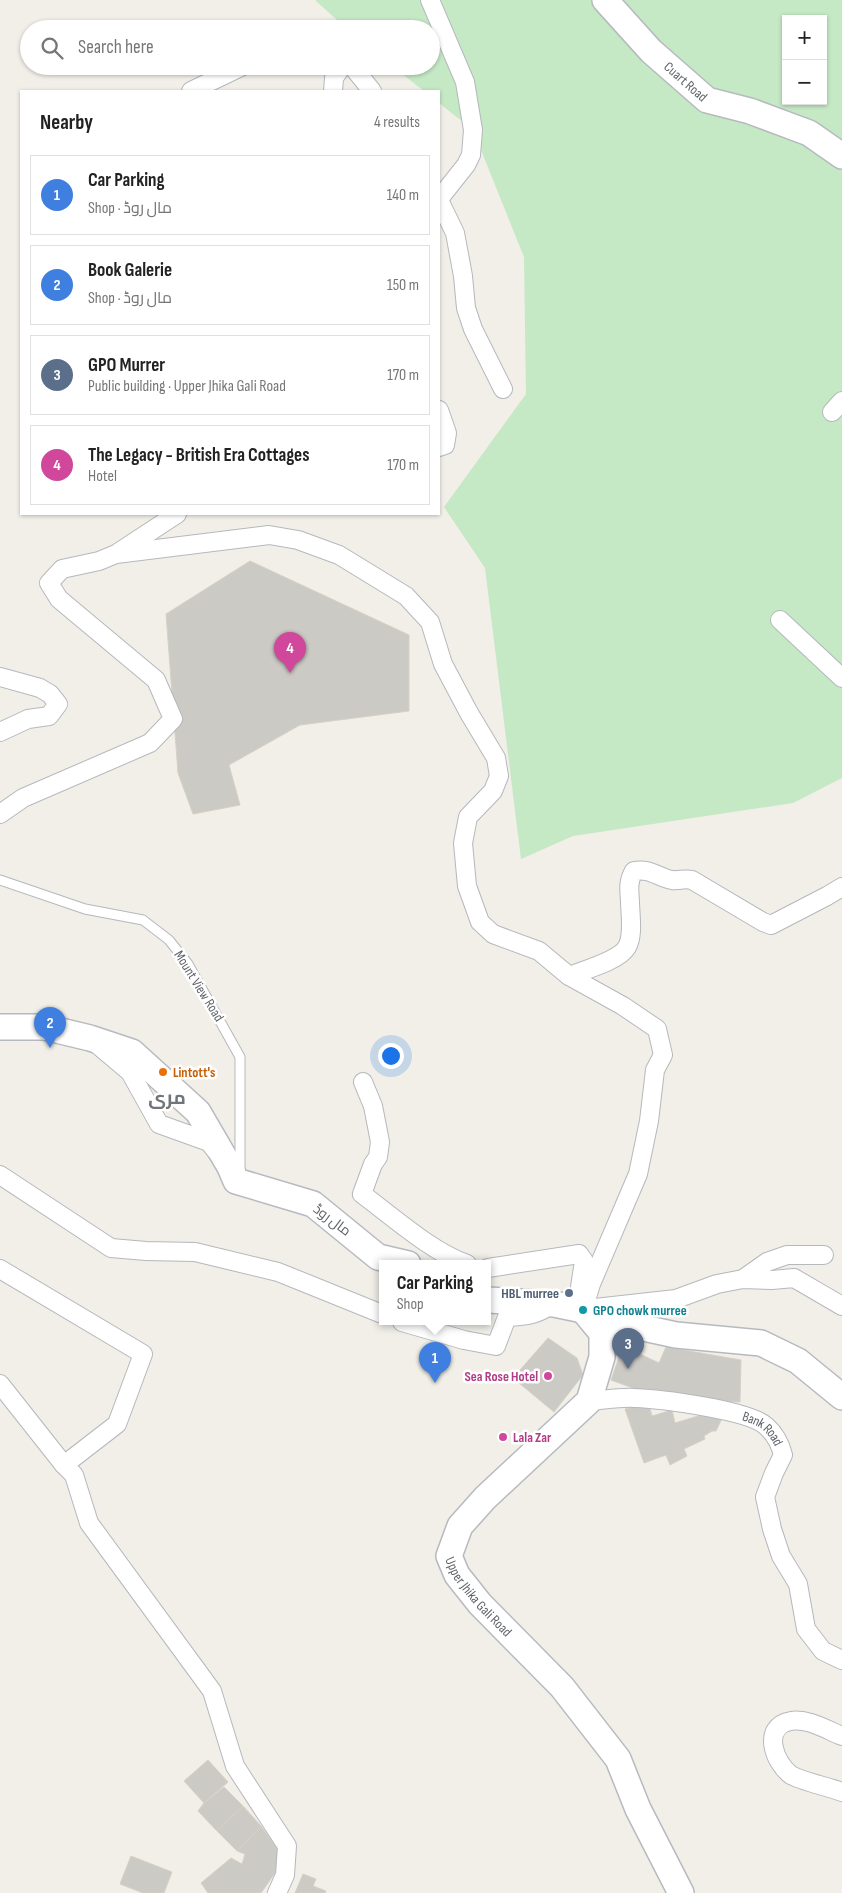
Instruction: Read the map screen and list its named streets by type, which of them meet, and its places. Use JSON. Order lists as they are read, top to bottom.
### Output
{
  "streets": {
    "main road": ["Cuart Road", "مال روڈ", "Upper Jhika Gali Road"],
    "street": ["Bank Road"],
    "lane": ["Mount View Road"]
  },
  "crossings": [
    ["Mount View Road", "مال روڈ"],
    ["Bank Road", "Upper Jhika Gali Road"]
  ],
  "districts": ["مری"],
  "places": [
    "Lintott's",
    "HBL murree",
    "GPO chowk murree",
    "Sea Rose Hotel",
    "Lala Zar"
  ],
  "page": {
    "map_buttons": ["+", "−"],
    "search": "Search here",
    "heading": ["Nearby", "4 results"],
    "list": [
      {
        "mark": "1",
        "name": "Car Parking",
        "note": "Shop · مال روڈ",
        "value": "140 m"
      },
      {
        "mark": "2",
        "name": "Book Galerie",
        "note": "Shop · مال روڈ",
        "value": "150 m"
      },
      {
        "mark": "3",
        "name": "GPO Murrer",
        "note": "Public building · Upper Jhika Gali Road",
        "value": "170 m"
      },
      {
        "mark": "4",
        "name": "The Legacy - British Era Cottages",
        "note": "Hotel",
        "value": "170 m"
      }
    ],
    "pins": [
      "4",
      "2",
      "3",
      "1"
    ],
    "popup": ["Car Parking", "Shop"]
  }
}
